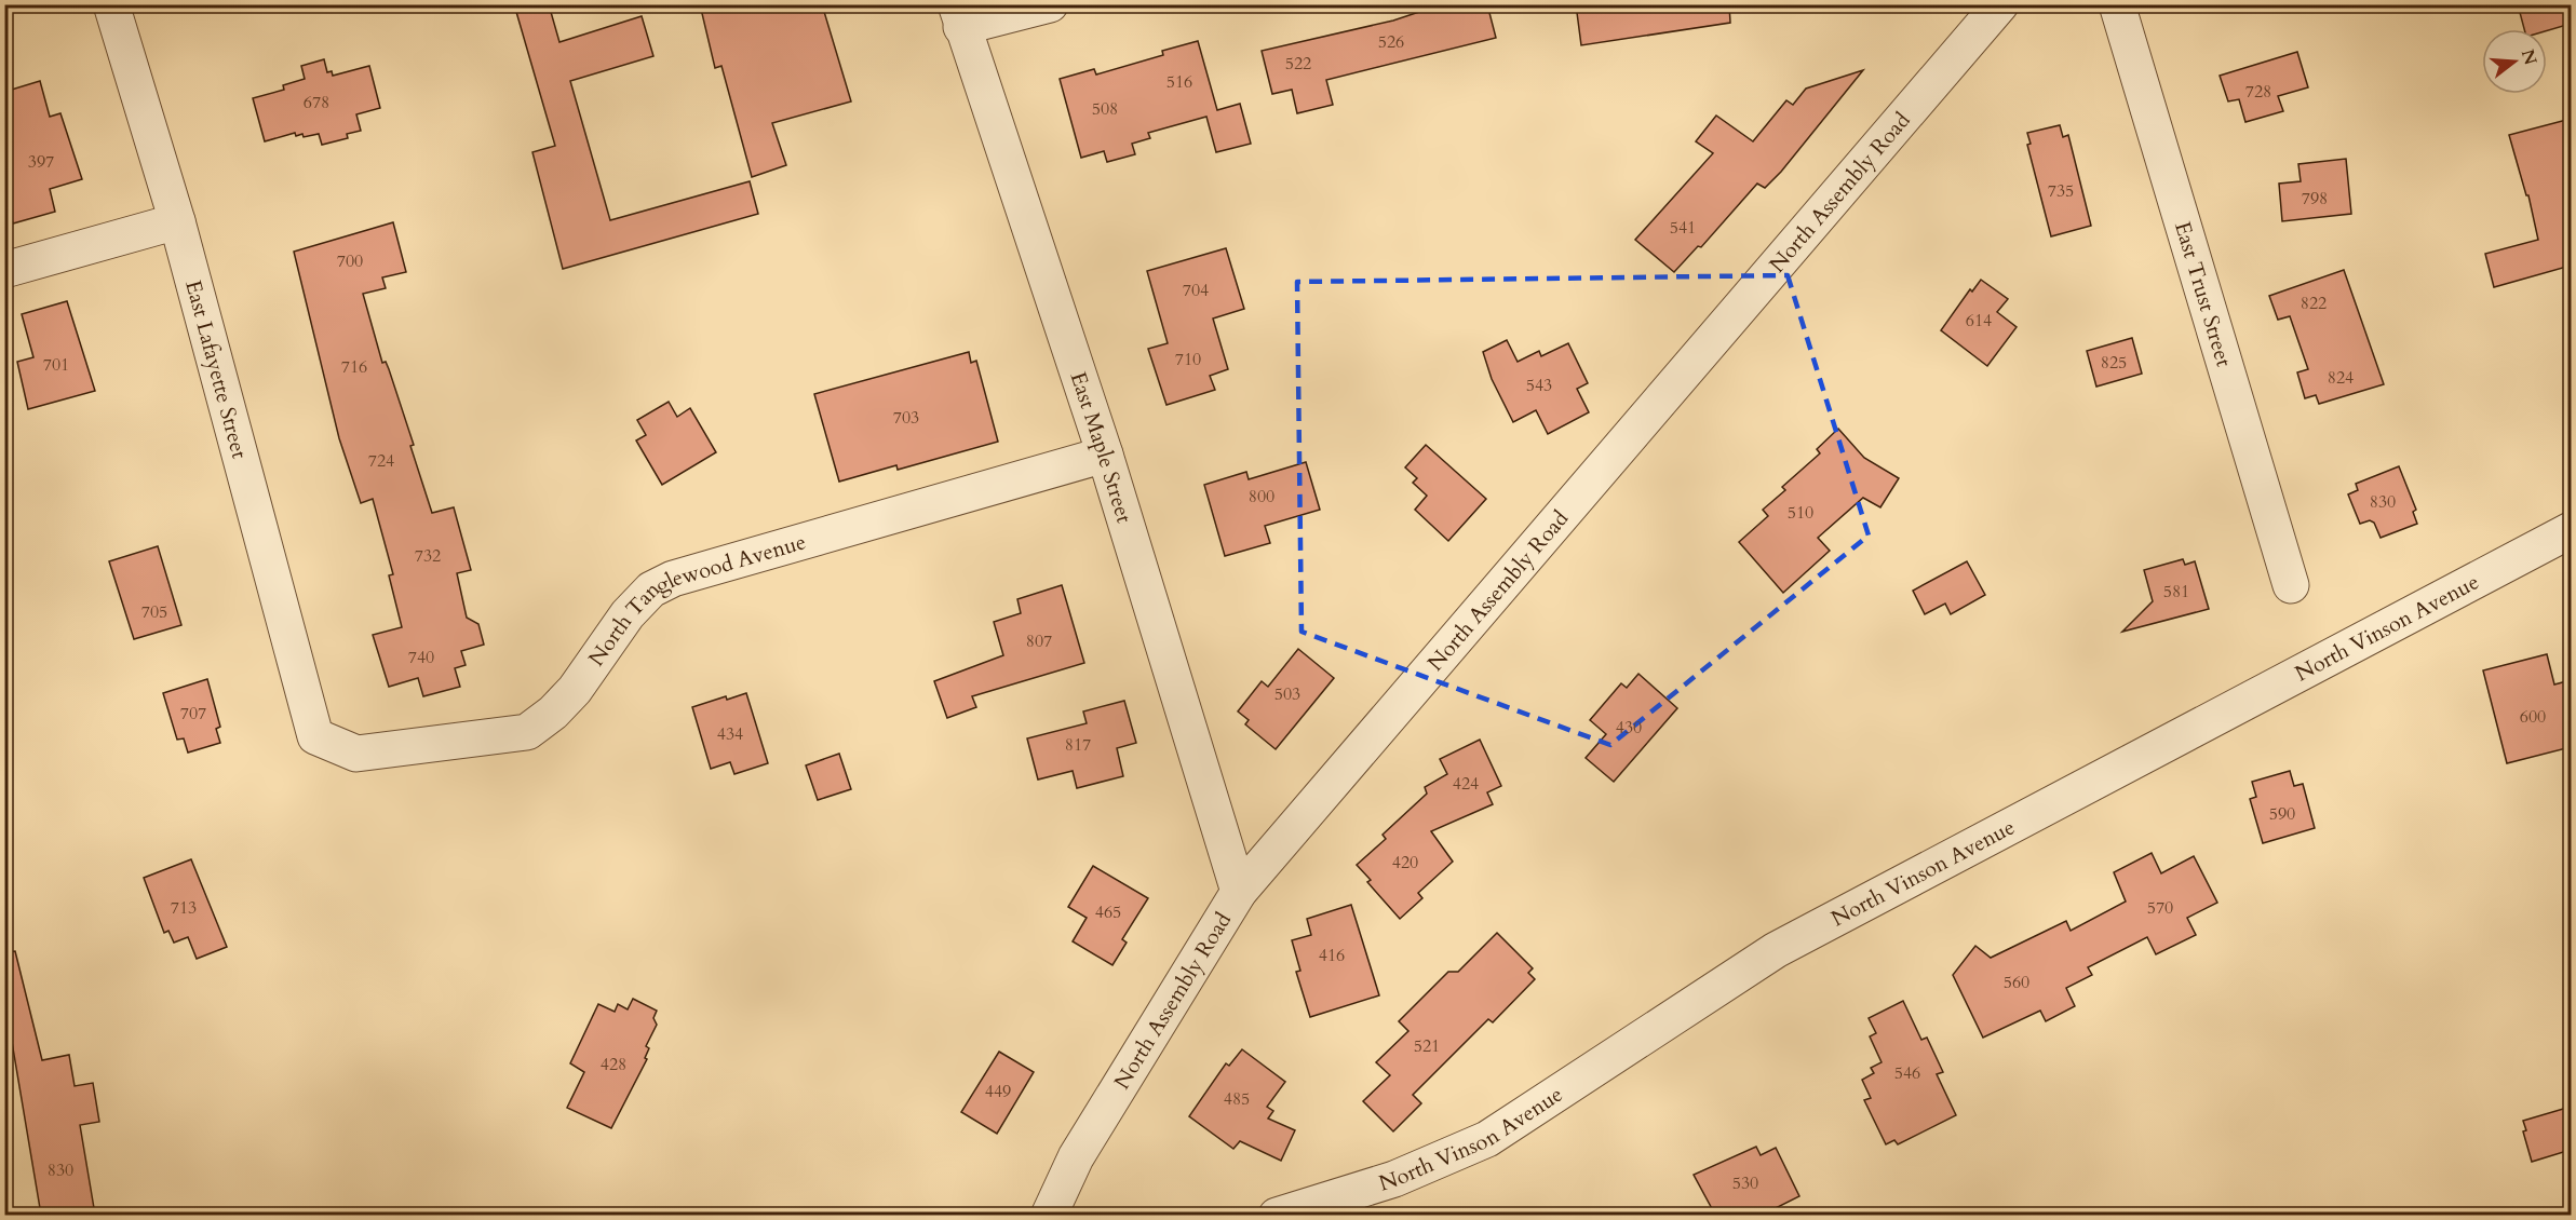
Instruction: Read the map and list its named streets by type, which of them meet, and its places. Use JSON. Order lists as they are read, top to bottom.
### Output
{
  "streets": {
    "street": [
      "North Assembly Road",
      "East Trust Street",
      "East Lafayette Street",
      "East Maple Street",
      "North Tanglewood Avenue",
      "North Vinson Avenue"
    ]
  },
  "crossings": [
    ["North Assembly Road", "East Maple Street"],
    ["East Lafayette Street", "North Tanglewood Avenue"],
    ["East Maple Street", "North Tanglewood Avenue"]
  ],
  "house_numbers": [
    "526",
    "522",
    "516",
    "728",
    "678",
    "508",
    "397",
    "735",
    "798",
    "541",
    "700",
    "704",
    "822",
    "614",
    "710",
    "825",
    "701",
    "716",
    "824",
    "543",
    "703",
    "724",
    "800",
    "830",
    "510",
    "732",
    "581",
    "705",
    "807",
    "740",
    "503",
    "707",
    "600",
    "430",
    "434",
    "817",
    "424",
    "590",
    "420",
    "713",
    "570",
    "465",
    "416",
    "560",
    "521",
    "428",
    "546",
    "449",
    "485",
    "830",
    "530"
  ],
  "north": "right"
}
